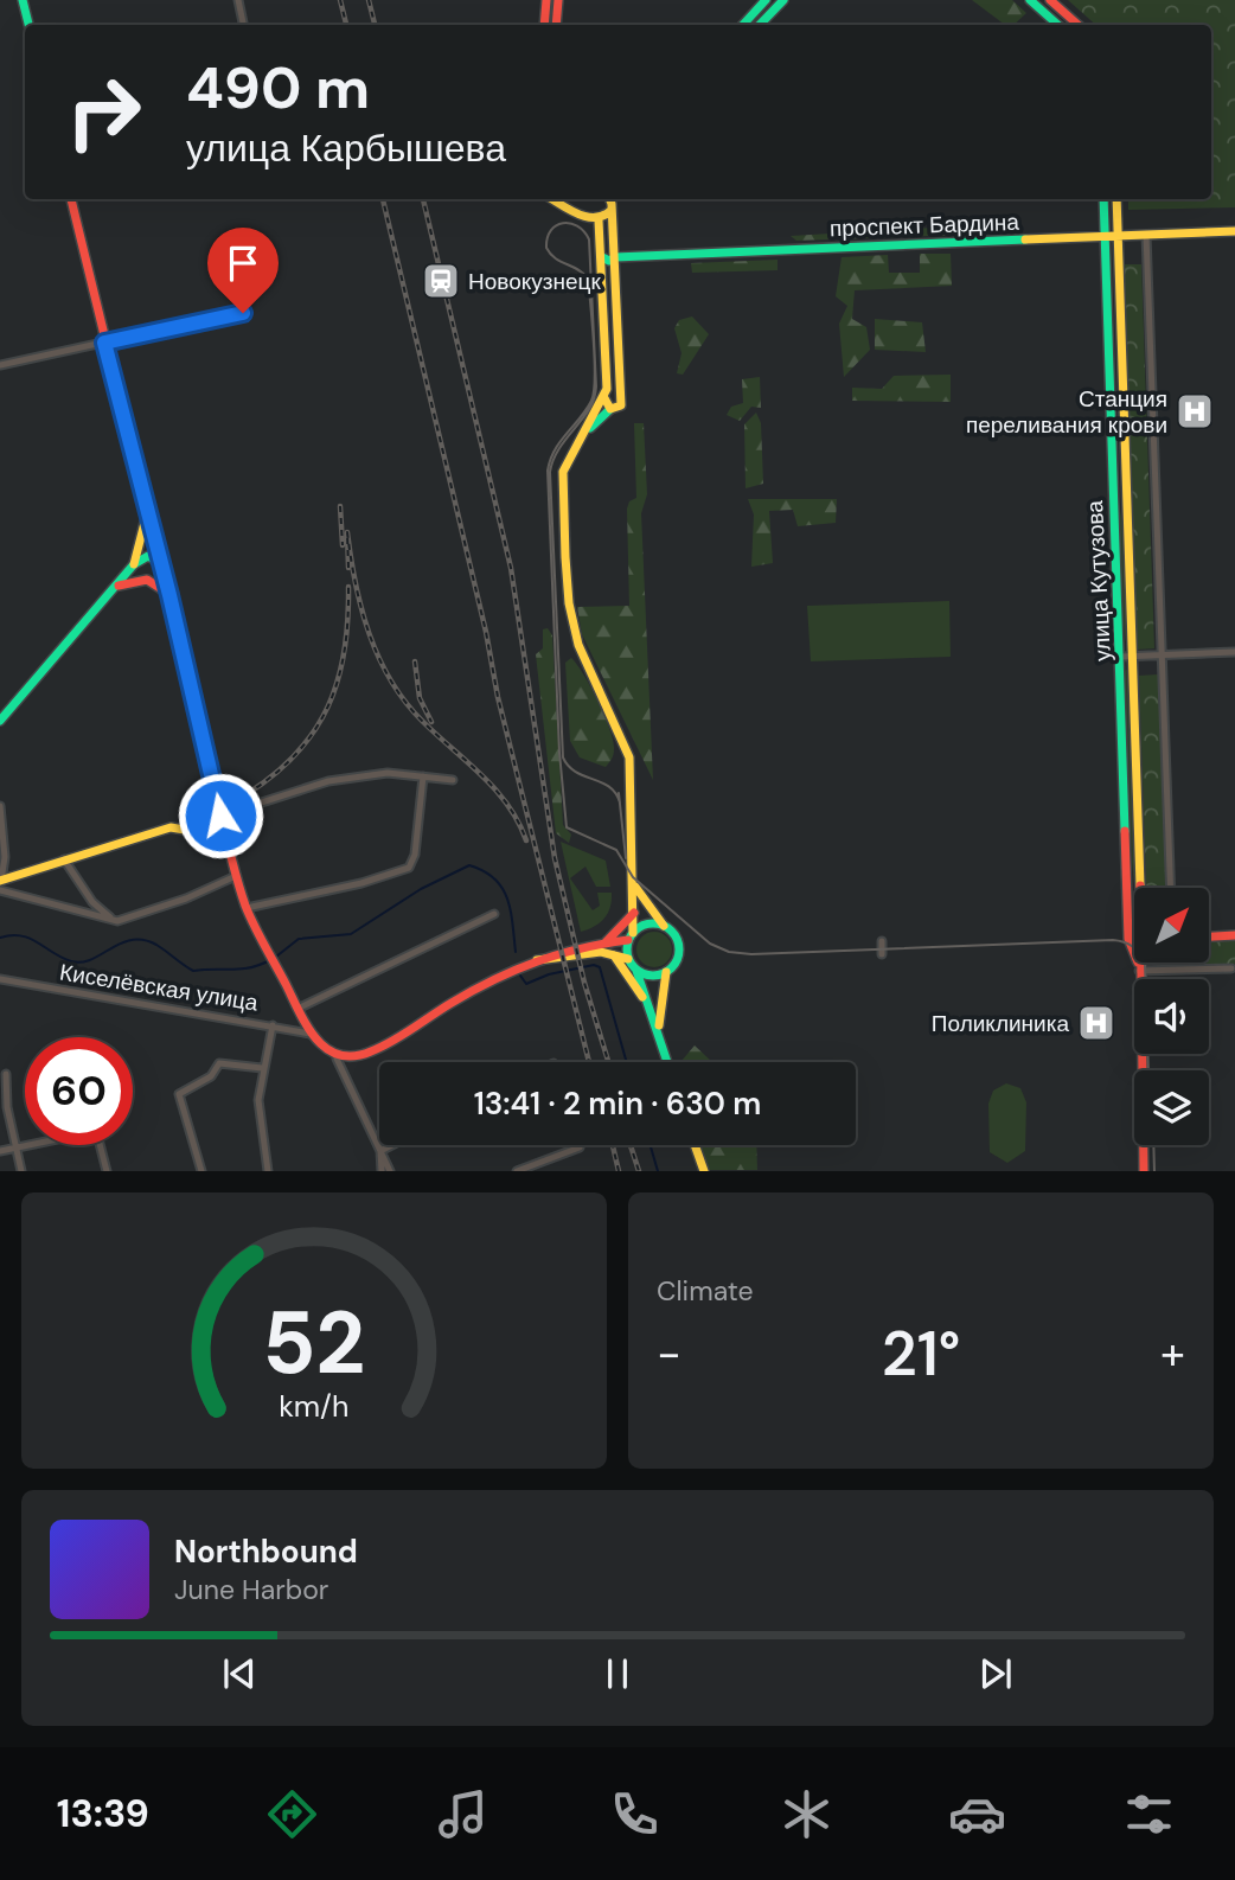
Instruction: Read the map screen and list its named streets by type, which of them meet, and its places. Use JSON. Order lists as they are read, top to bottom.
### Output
{
  "streets": {
    "main road": ["проспект Бардина", "улица Кутузова"],
    "street": ["Киселёвская улица"]
  },
  "crossings": [
    ["проспект Бардина", "улица Кутузова"]
  ],
  "places": {
    "station": ["Новокузнецк"],
    "hospital": ["Станция переливания крови", "Поликлиника"]
  },
  "north": "top right",
  "page": {
    "turn": ["490 m", "улица Карбышева"],
    "limit": "60",
    "trip": "13:41 · 2 min · 630 m",
    "tile": "Climate",
    "heat": ["−", "21°", "+"],
    "song": ["Northbound", "June Harbor"],
    "tabs": "13:39",
    "gauge": ["52", "km/h"]
  }
}
